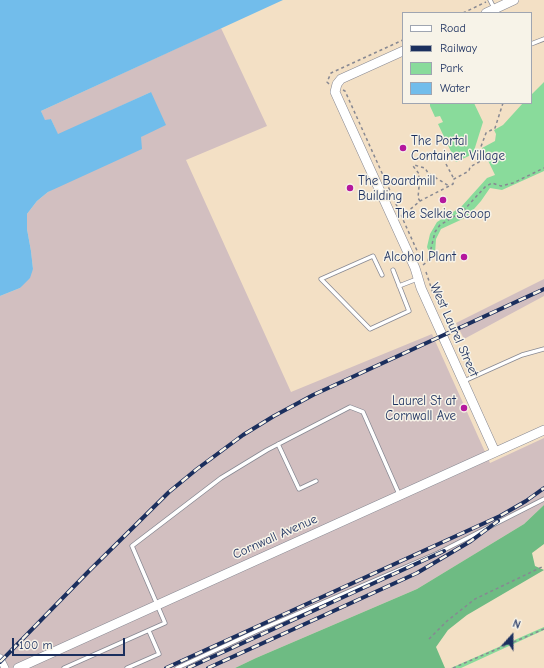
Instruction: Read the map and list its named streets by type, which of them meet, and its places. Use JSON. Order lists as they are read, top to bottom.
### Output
{
  "streets": {
    "street": ["West Laurel Street", "Cornwall Avenue"]
  },
  "crossings": [
    ["West Laurel Street", "Cornwall Avenue"]
  ],
  "places": [
    "The Portal Container Village",
    "The Boardmill Building",
    "The Selkie Scoop",
    "Alcohol Plant",
    "Laurel St at Cornwall Ave"
  ],
  "legend": [
    "Road",
    "Railway",
    "Park",
    "Water"
  ],
  "scale_bar": "100 m",
  "north": "top"
}
